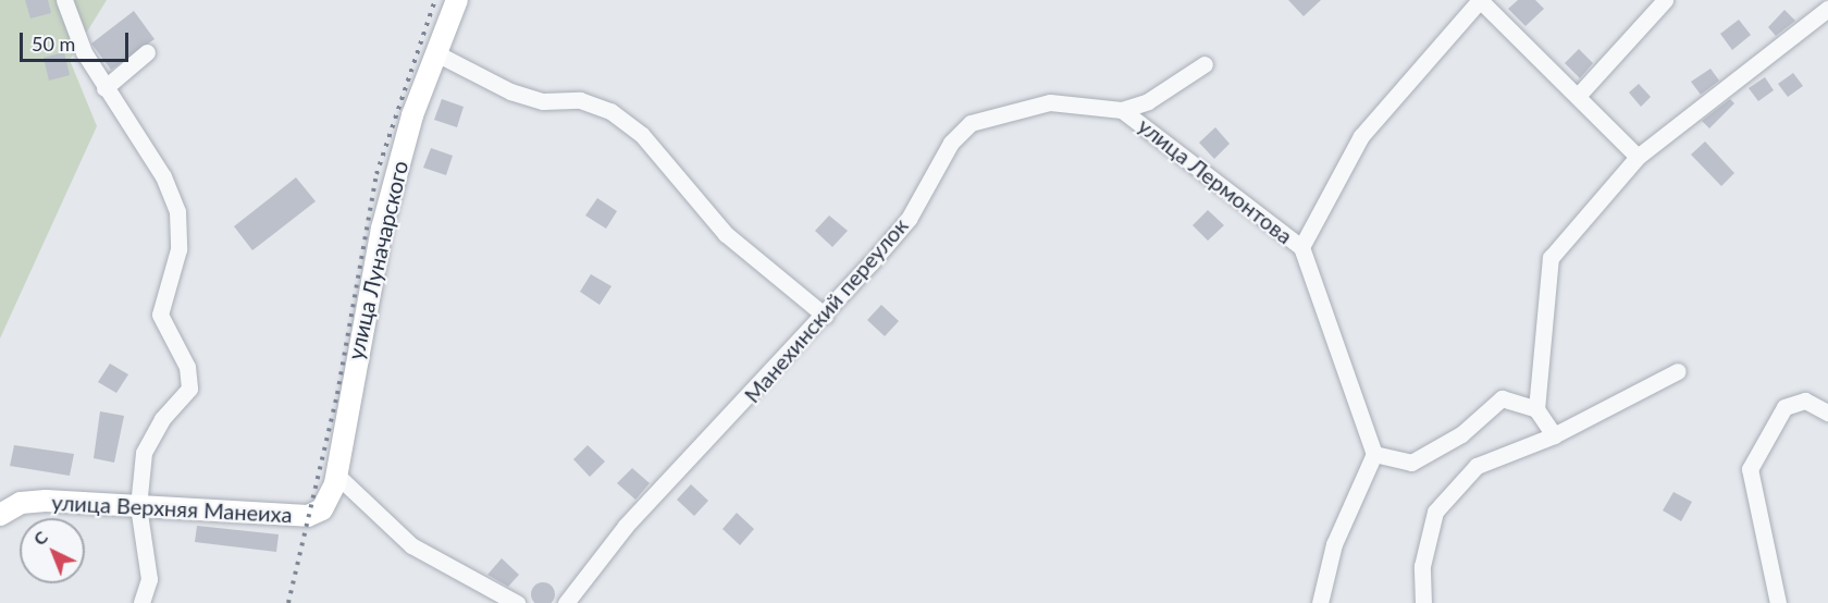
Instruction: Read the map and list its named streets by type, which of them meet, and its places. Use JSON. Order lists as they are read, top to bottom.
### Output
{
  "streets": {
    "main road": ["улица Луначарского", "улица Верхняя Манеиха"],
    "street": ["улица Лермонтова", "Манехинский переулок"]
  },
  "crossings": [
    ["улица Лермонтова", "Манехинский переулок"],
    ["улица Луначарского", "улица Верхняя Манеиха"]
  ],
  "scale_bar": "50 m",
  "north": "top left"
}
